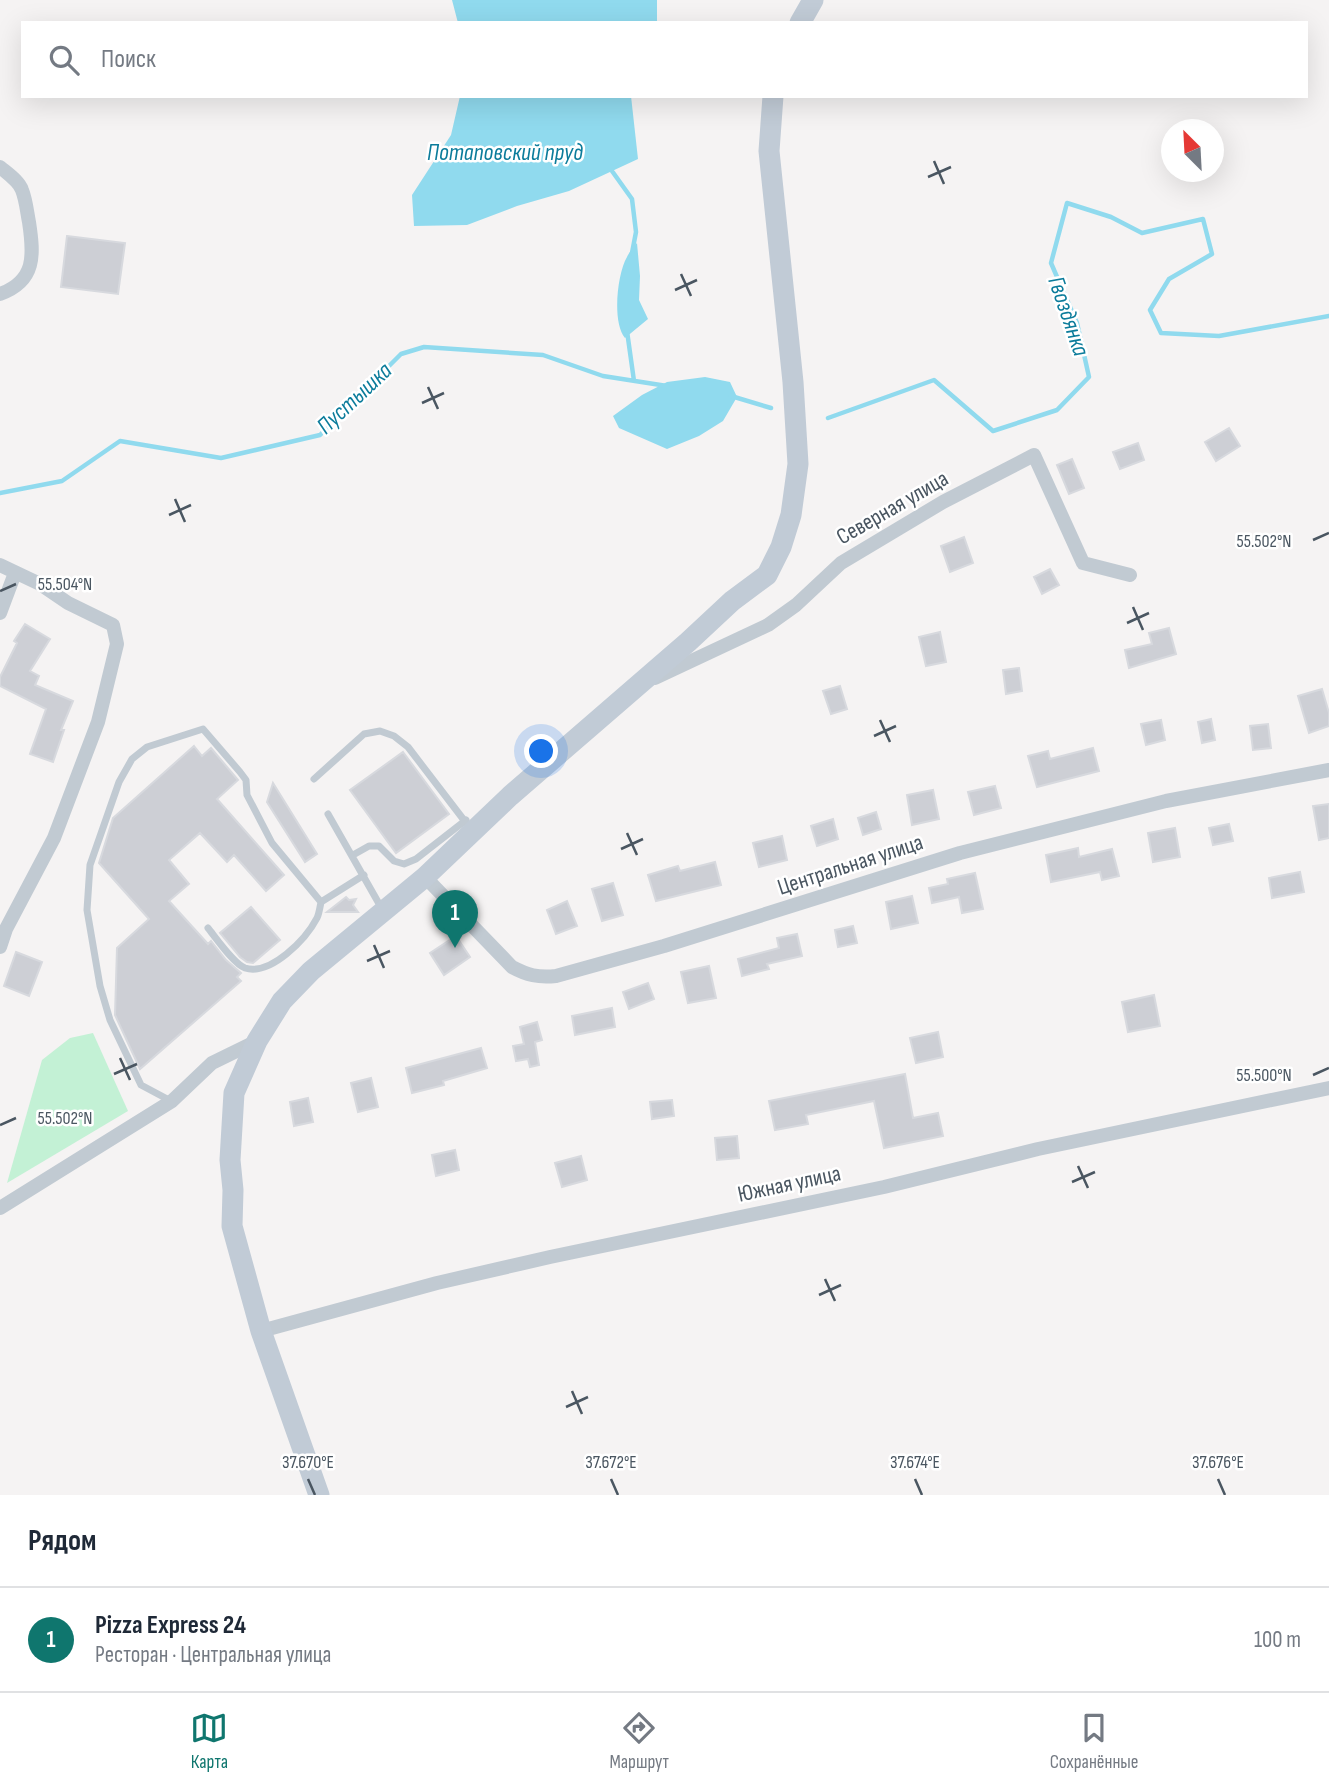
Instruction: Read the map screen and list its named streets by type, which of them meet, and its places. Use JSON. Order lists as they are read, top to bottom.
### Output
{
  "streets": {
    "street": ["Северная улица", "Центральная улица", "Южная улица"]
  },
  "water": ["Потаповский пруд", "Гвоздянка", "Пустышка"],
  "north": "top left",
  "page": {
    "search": "Поиск",
    "pins": "1",
    "heading": "Рядом",
    "list": [
      {
        "mark": "1",
        "name": "Pizza Express 24",
        "note": "Ресторан · Центральная улица",
        "value": "100 m"
      }
    ],
    "nav": ["Карта", "Маршрут", "Сохранённые"]
  },
  "coordinates": [
    "55.502°N",
    "55.504°N",
    "55.500°N",
    "37.670°E",
    "37.672°E",
    "37.674°E",
    "37.676°E"
  ]
}
